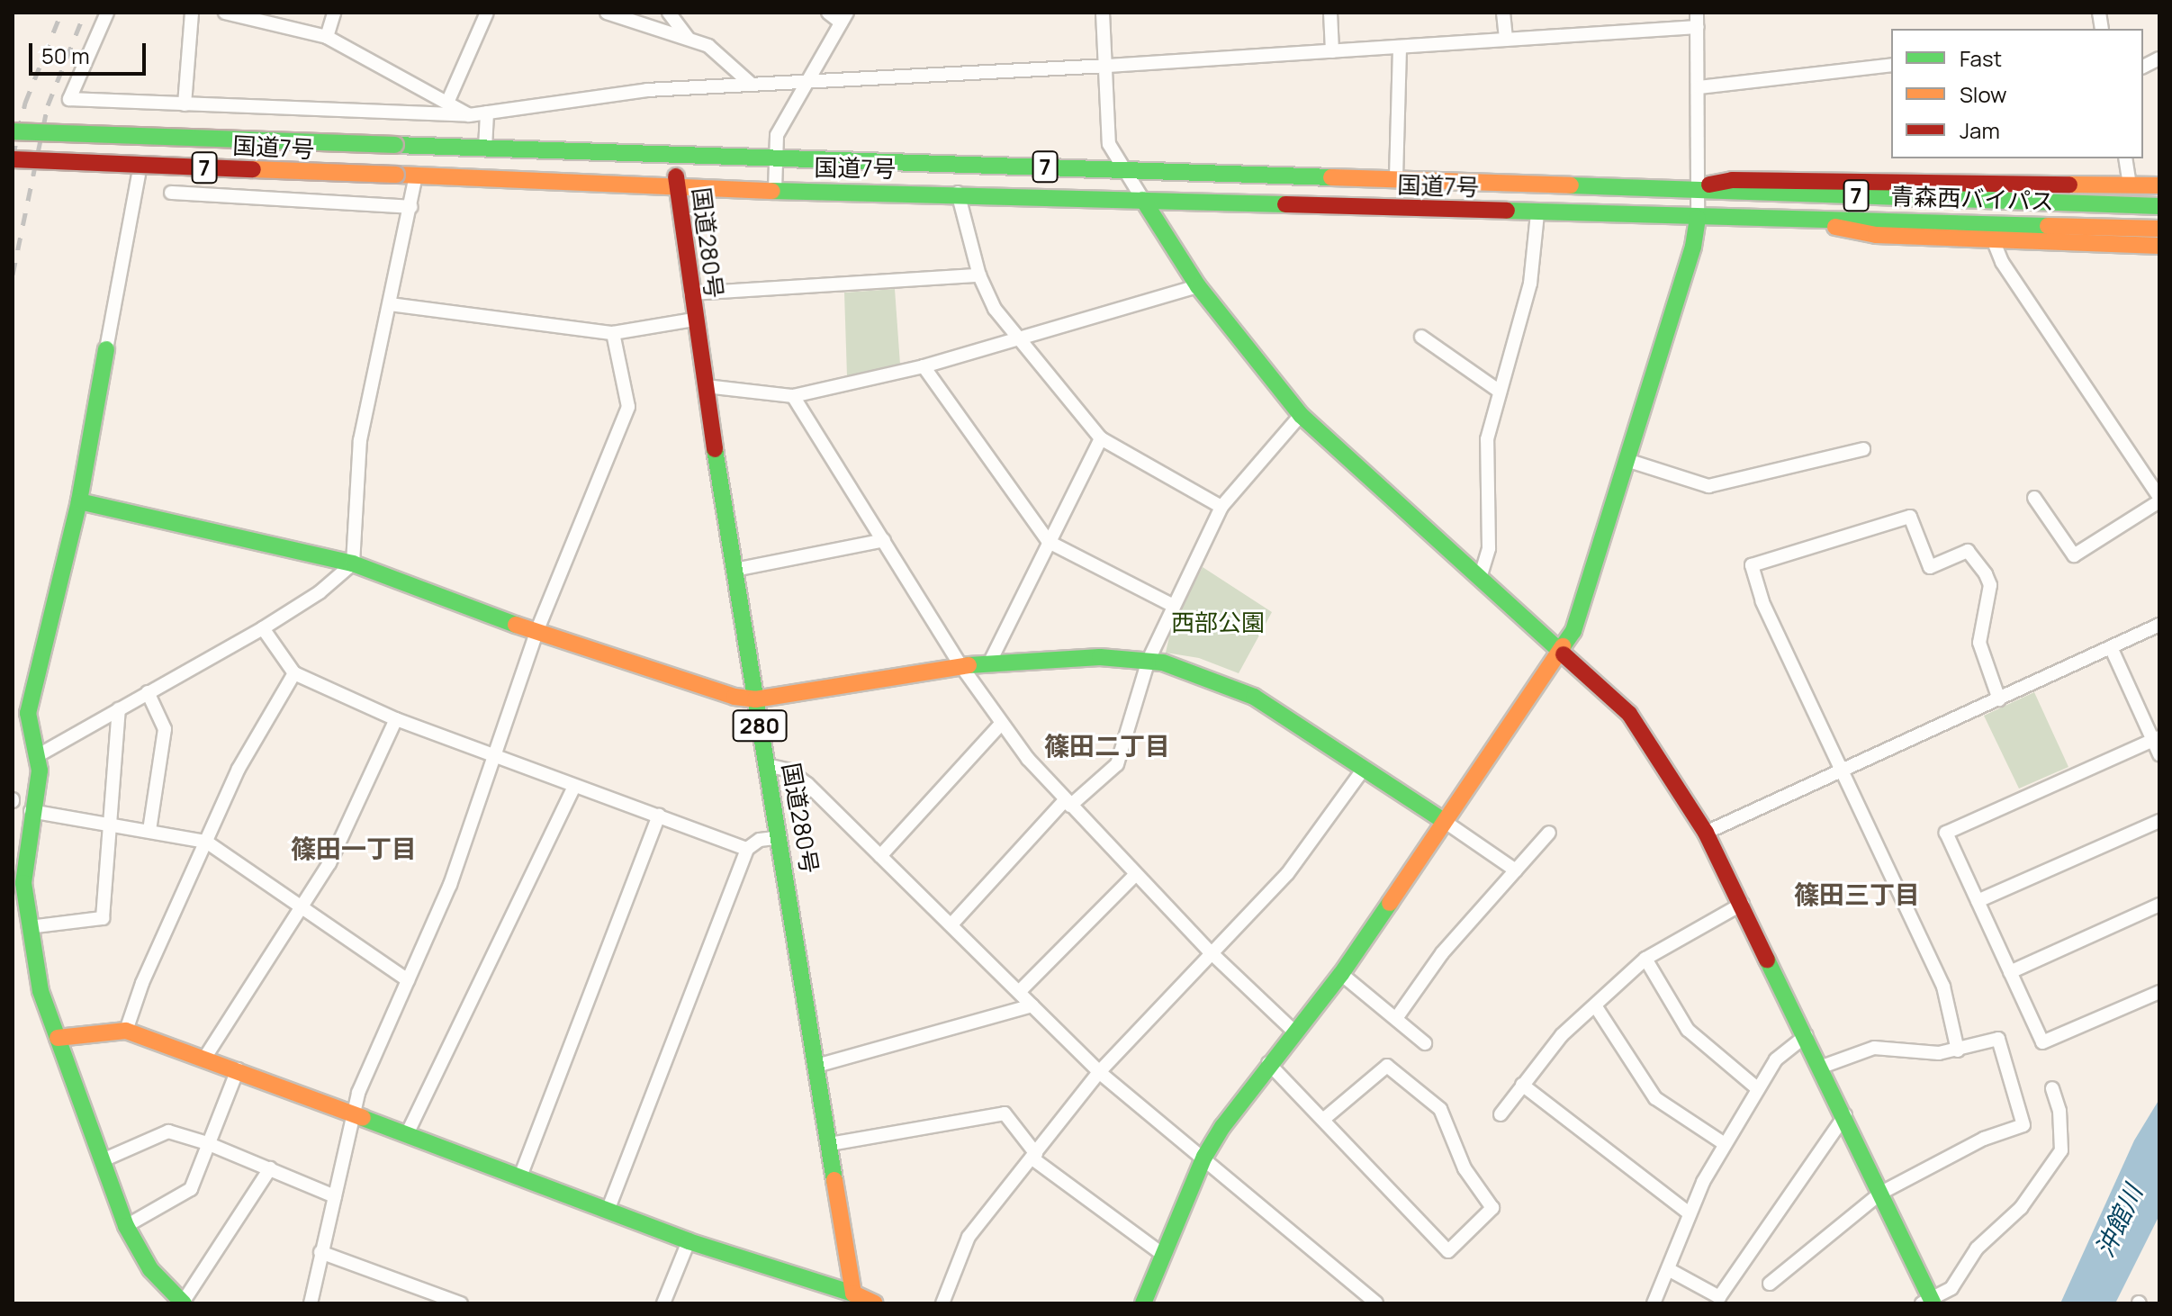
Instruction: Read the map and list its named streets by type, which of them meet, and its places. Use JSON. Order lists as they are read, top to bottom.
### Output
{
  "streets": {
    "main road": [
      "国道7号",
      "7",
      "青森西バイパス",
      "国道280号",
      "280"
    ]
  },
  "crossings": [
    ["国道7号", "青森西バイパス"],
    ["国道7号", "国道280号"]
  ],
  "districts": ["篠田二丁目", "篠田一丁目", "篠田三丁目"],
  "water": ["沖館川"],
  "parks": ["西部公園"],
  "legend": ["Fast", "Slow", "Jam"],
  "scale_bar": "50 m"
}
